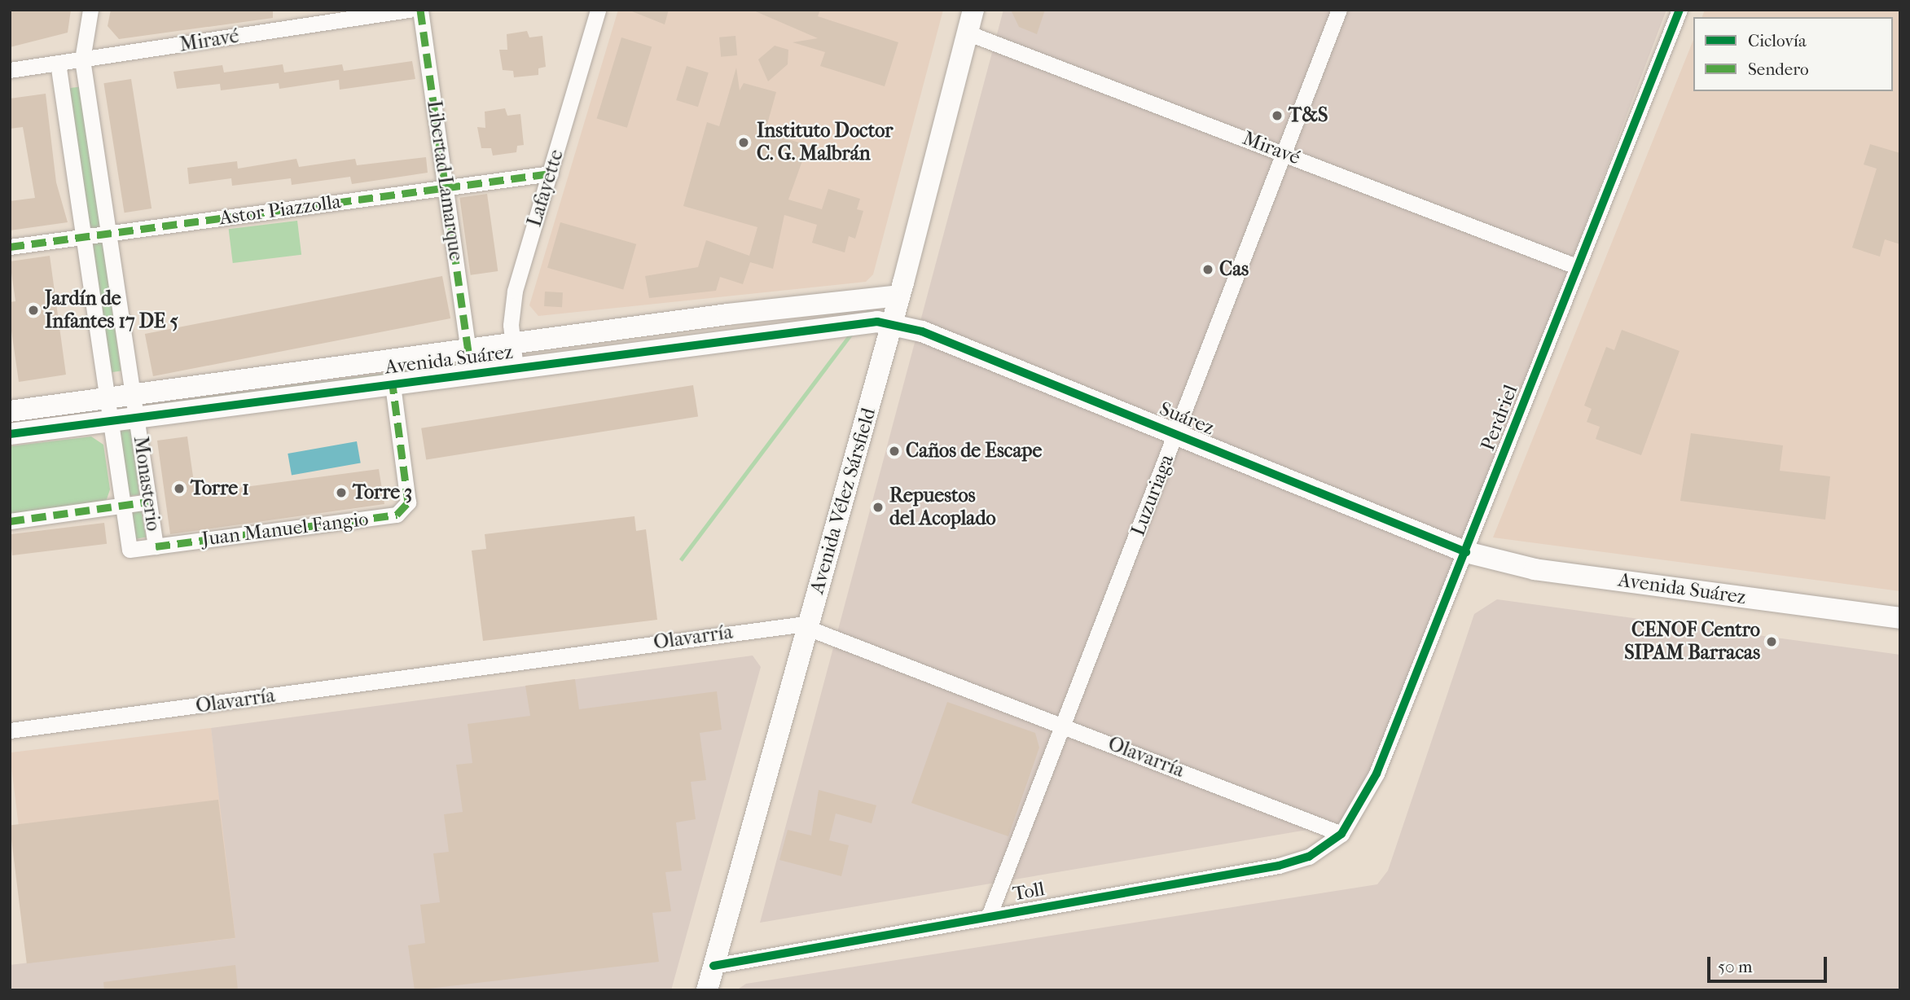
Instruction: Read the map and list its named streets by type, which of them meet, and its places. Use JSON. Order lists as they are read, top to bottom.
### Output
{
  "streets": {
    "street": [
      "Miravé",
      "Libertad Lamarque",
      "Lafayette",
      "Astor Piazzolla",
      "Avenida Suárez",
      "Perdriel",
      "Suárez",
      "Monasterio",
      "Luzuriaga",
      "Avenida Vélez Sársfield",
      "Juan Manuel Fangio",
      "Olavarría",
      "Toll"
    ]
  },
  "crossings": [
    ["Miravé", "Perdriel"],
    ["Miravé", "Monasterio"],
    ["Miravé", "Luzuriaga"],
    ["Miravé", "Avenida Vélez Sársfield"],
    ["Libertad Lamarque", "Astor Piazzolla"],
    ["Libertad Lamarque", "Avenida Suárez"],
    ["Lafayette", "Astor Piazzolla"],
    ["Lafayette", "Avenida Suárez"],
    ["Astor Piazzolla", "Monasterio"],
    ["Avenida Suárez", "Perdriel"],
    ["Avenida Suárez", "Suárez"],
    ["Avenida Suárez", "Monasterio"],
    ["Avenida Suárez", "Avenida Vélez Sársfield"],
    ["Avenida Suárez", "Juan Manuel Fangio"],
    ["Perdriel", "Suárez"],
    ["Perdriel", "Olavarría"],
    ["Perdriel", "Toll"],
    ["Suárez", "Luzuriaga"],
    ["Suárez", "Avenida Vélez Sársfield"],
    ["Monasterio", "Juan Manuel Fangio"],
    ["Luzuriaga", "Olavarría"],
    ["Luzuriaga", "Toll"],
    ["Avenida Vélez Sársfield", "Olavarría"],
    ["Avenida Vélez Sársfield", "Toll"],
    ["Olavarría", "Toll"]
  ],
  "places": [
    "T&S",
    "Instituto Doctor C. G. Malbrán",
    "Cas",
    "Jardín de Infantes 17 DE 5",
    "Caños de Escape",
    "Torre 1",
    "Torre 3",
    "Repuestos del Acoplado",
    "CENOF Centro SIPAM Barracas"
  ],
  "legend": ["Ciclovía", "Sendero"],
  "scale_bar": "50 m"
}
